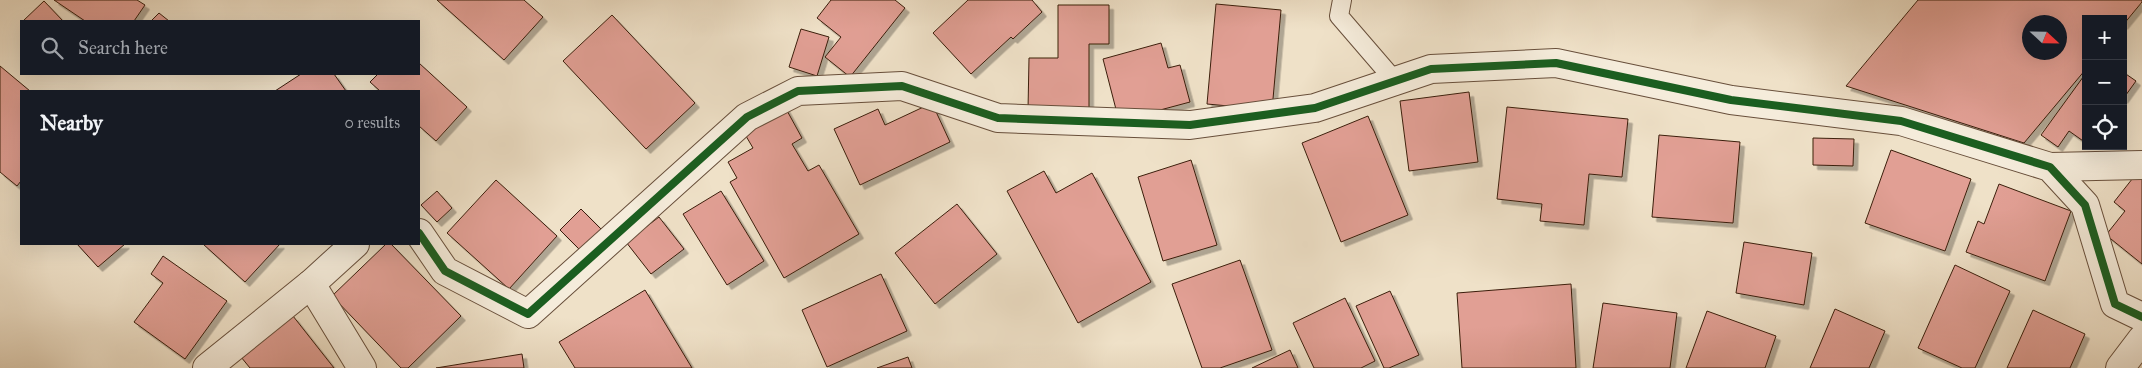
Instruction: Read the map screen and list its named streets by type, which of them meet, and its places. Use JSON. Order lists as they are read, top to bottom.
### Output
{
  "north": "right",
  "page": {
    "map_buttons": ["+", "−"],
    "search": "Search here",
    "heading": ["Nearby", "0 results"]
  }
}
